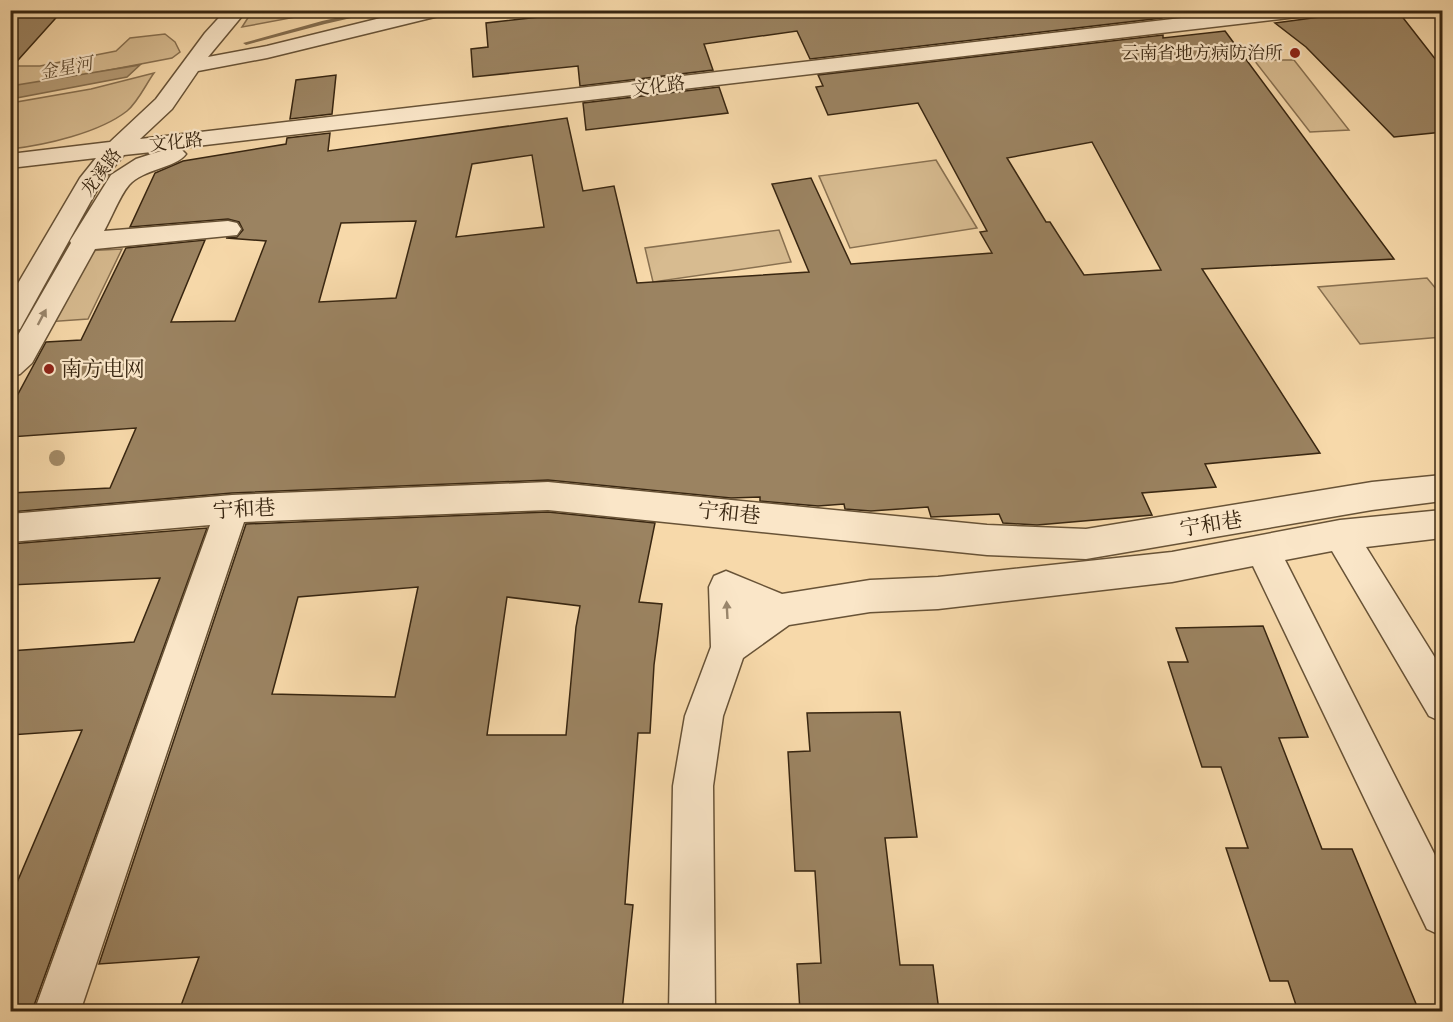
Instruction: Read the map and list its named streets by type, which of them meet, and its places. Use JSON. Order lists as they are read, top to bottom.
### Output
{
  "streets": {
    "street": ["文化路", "龙溪路", "宁和巷"]
  },
  "crossings": [
    ["文化路", "龙溪路"]
  ],
  "water": ["金星河"],
  "places": ["云南省地方病防治所", "南方电网"]
}
